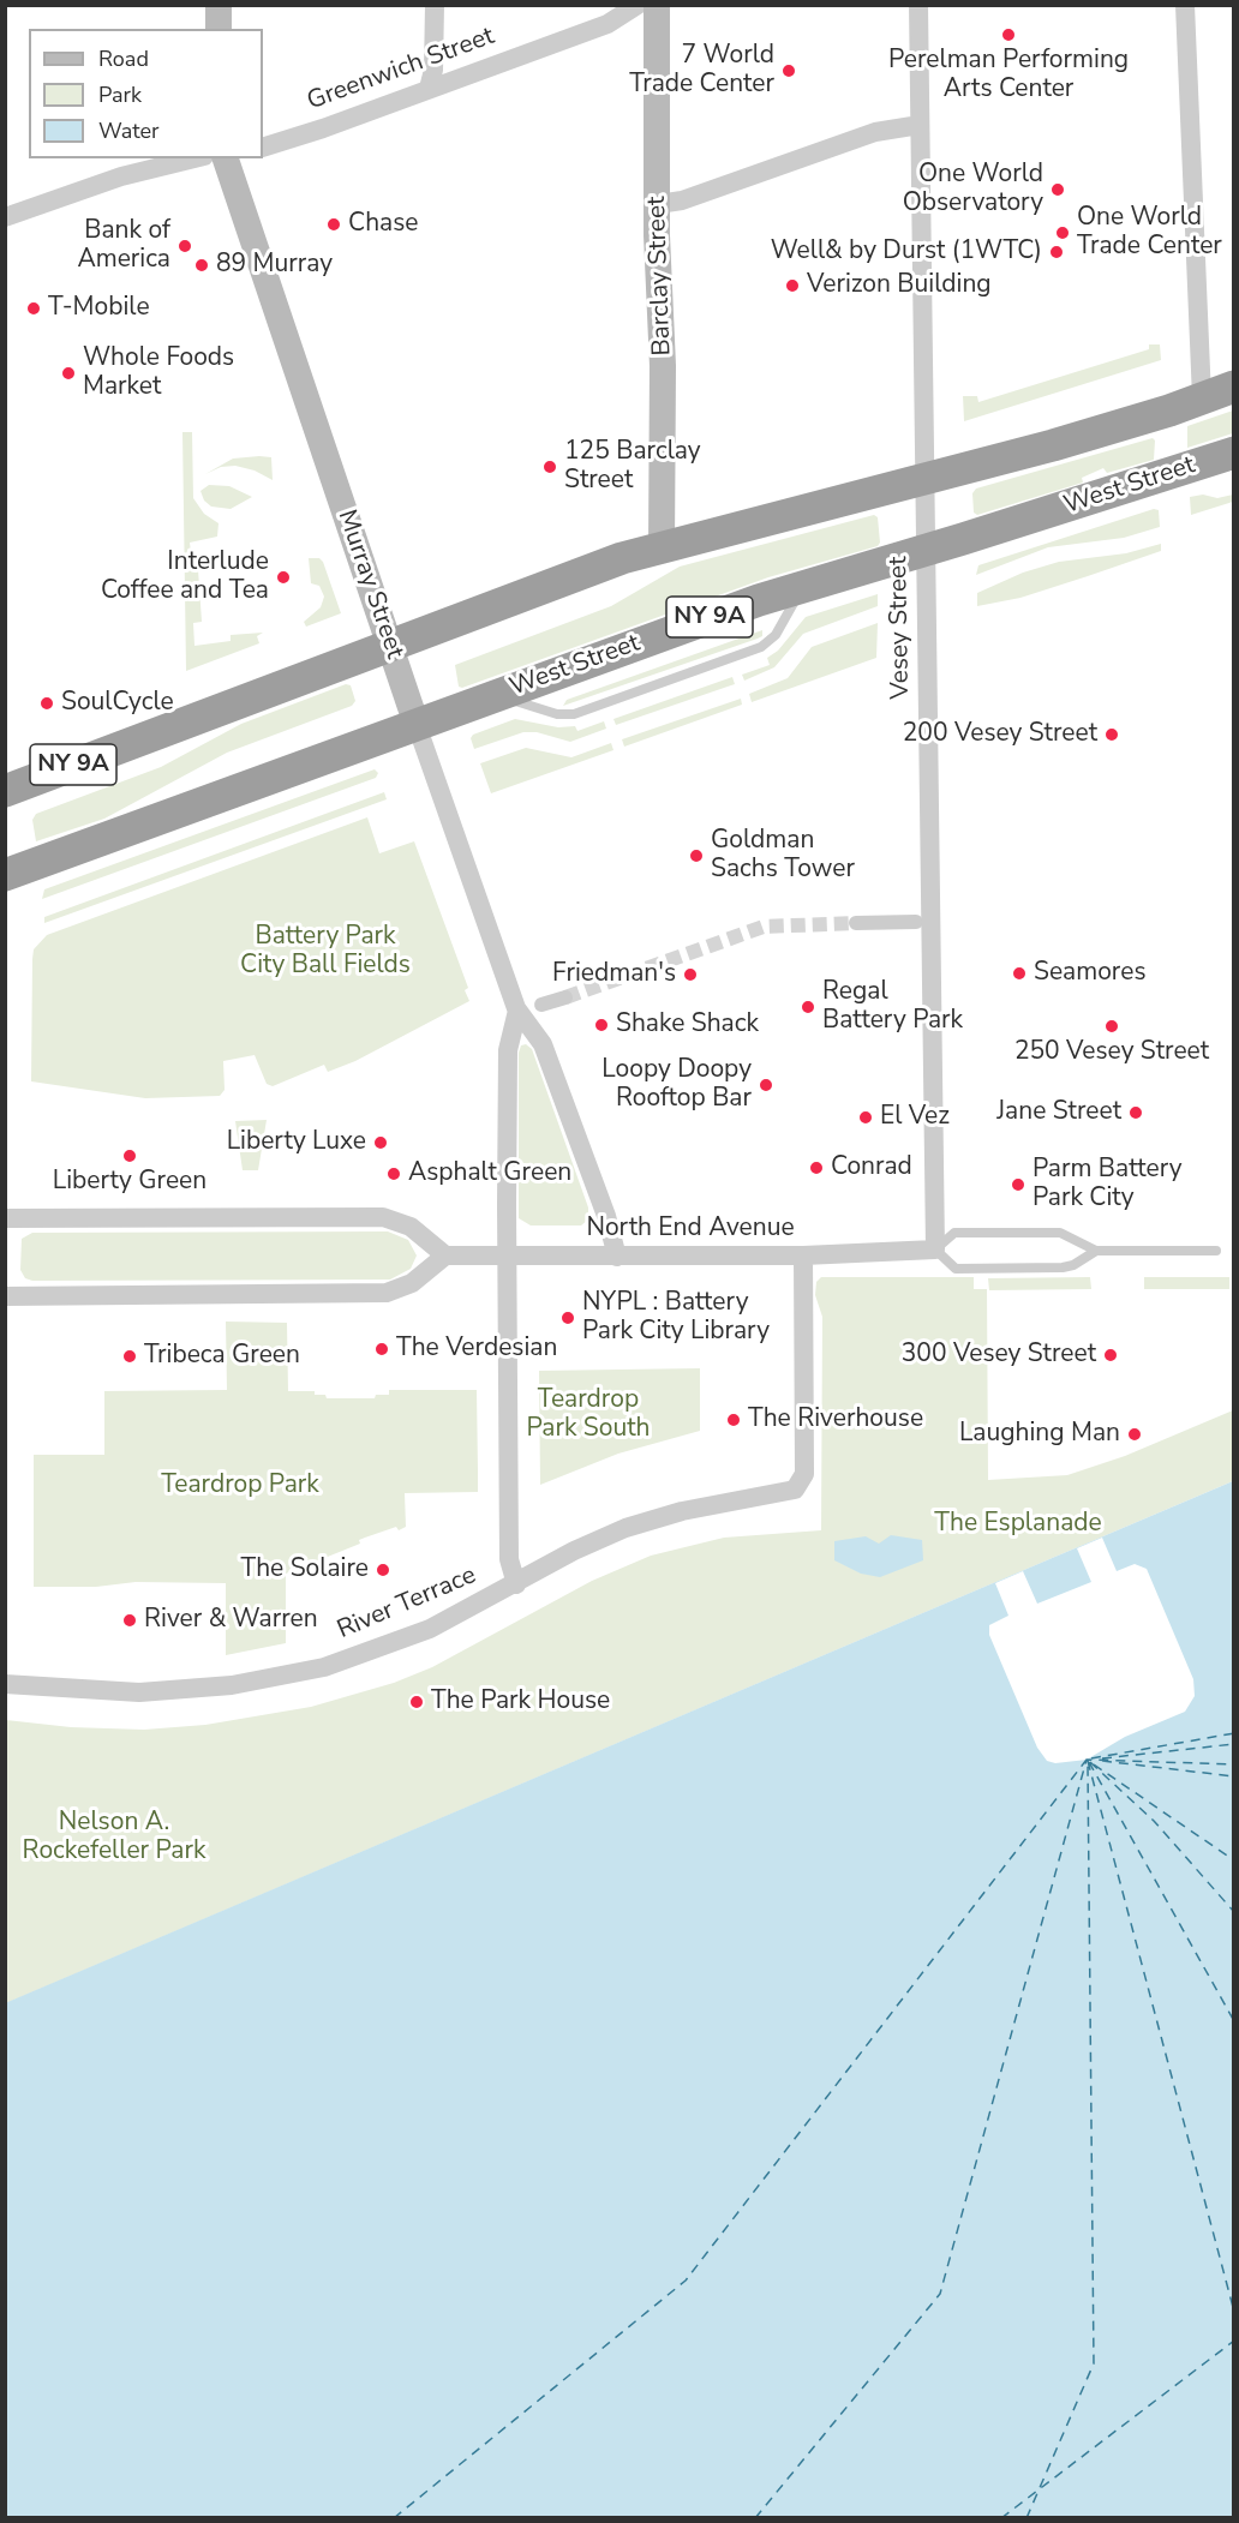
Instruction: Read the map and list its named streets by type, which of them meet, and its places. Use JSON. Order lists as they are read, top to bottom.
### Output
{
  "streets": {
    "highway": ["West Street", "NY 9A"],
    "main road": ["Barclay Street", "Murray Street"],
    "street": [
      "Greenwich Street",
      "Vesey Street",
      "North End Avenue",
      "River Terrace"
    ]
  },
  "crossings": [
    ["Barclay Street", "NY 9A"],
    ["West Street", "Murray Street"],
    ["West Street", "Vesey Street"],
    ["Murray Street", "NY 9A"],
    ["Murray Street", "North End Avenue"],
    ["NY 9A", "Vesey Street"],
    ["Vesey Street", "North End Avenue"],
    ["North End Avenue", "River Terrace"]
  ],
  "parks": [
    "Battery Park City Ball Fields",
    "Teardrop Park South",
    "Teardrop Park",
    "The Esplanade",
    "Nelson A. Rockefeller Park"
  ],
  "places": [
    "Perelman Performing Arts Center",
    "7 World Trade Center",
    "One World Observatory",
    "Chase",
    "One World Trade Center",
    "Bank of America",
    "Well& by Durst (1WTC)",
    "89 Murray",
    "Verizon Building",
    "T-Mobile",
    "Whole Foods Market",
    "125 Barclay Street",
    "Interlude Coffee and Tea",
    "SoulCycle",
    "200 Vesey Street",
    "Goldman Sachs Tower",
    "Seamores",
    "Friedman's",
    "Regal Battery Park",
    "Shake Shack",
    "250 Vesey Street",
    "Loopy Doopy Rooftop Bar",
    "Jane Street",
    "El Vez",
    "Liberty Luxe",
    "Liberty Green",
    "Conrad",
    "Asphalt Green",
    "Parm Battery Park City",
    "NYPL : Battery Park City Library",
    "The Verdesian",
    "300 Vesey Street",
    "Tribeca Green",
    "The Riverhouse",
    "Laughing Man",
    "The Solaire",
    "River & Warren",
    "The Park House"
  ],
  "legend": ["Road", "Park", "Water"]
}
